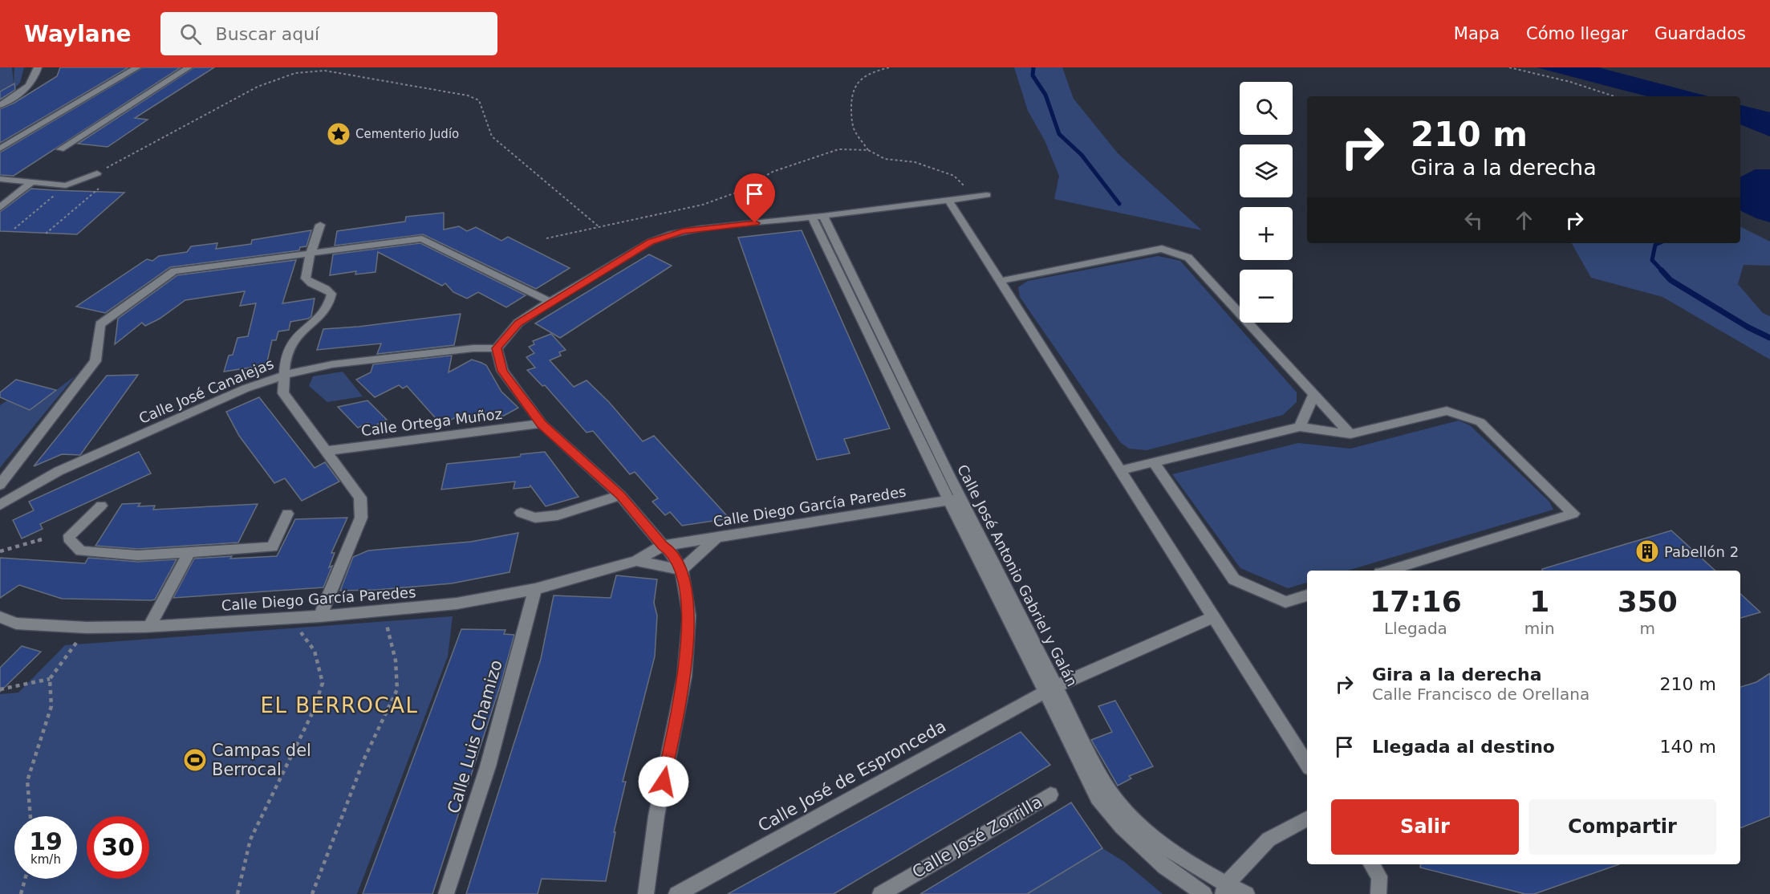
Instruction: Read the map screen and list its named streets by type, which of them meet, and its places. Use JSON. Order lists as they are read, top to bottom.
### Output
{
  "streets": {
    "street": [
      "Calle José Canalejas",
      "Calle Ortega Muñoz",
      "Calle Diego García Paredes",
      "Calle José Antonio Gabriel y Galán",
      "Calle Luis Chamizo",
      "Calle José de Espronceda",
      "Calle José Zorrilla"
    ]
  },
  "crossings": [
    ["Calle Diego García Paredes", "Calle José Antonio Gabriel y Galán"],
    ["Calle Diego García Paredes", "Calle Luis Chamizo"],
    ["Calle José Antonio Gabriel y Galán", "Calle José de Espronceda"]
  ],
  "districts": ["EL BERROCAL"],
  "places": {
    "place": ["Cementerio Judío"],
    "building": ["Pabellón 2"],
    "sports": ["Campas del Berrocal"]
  },
  "page": {
    "header": "Waylane",
    "search": "Buscar aquí",
    "nav": ["Mapa", "Cómo llegar", "Guardados"],
    "map_buttons": ["+", "−"],
    "turn": ["210 m", "Gira a la derecha"],
    "eta": [
      "17:16",
      "Llegada",
      "1",
      "min",
      "350",
      "m"
    ],
    "list": [
      {
        "name": "Gira a la derecha",
        "note": "Calle Francisco de Orellana",
        "value": "210 m"
      },
      {
        "name": "Llegada al destino",
        "value": "140 m"
      }
    ],
    "buttons": ["Salir", "Compartir"],
    "speed": "19 km/h",
    "limit": "30"
  }
}
